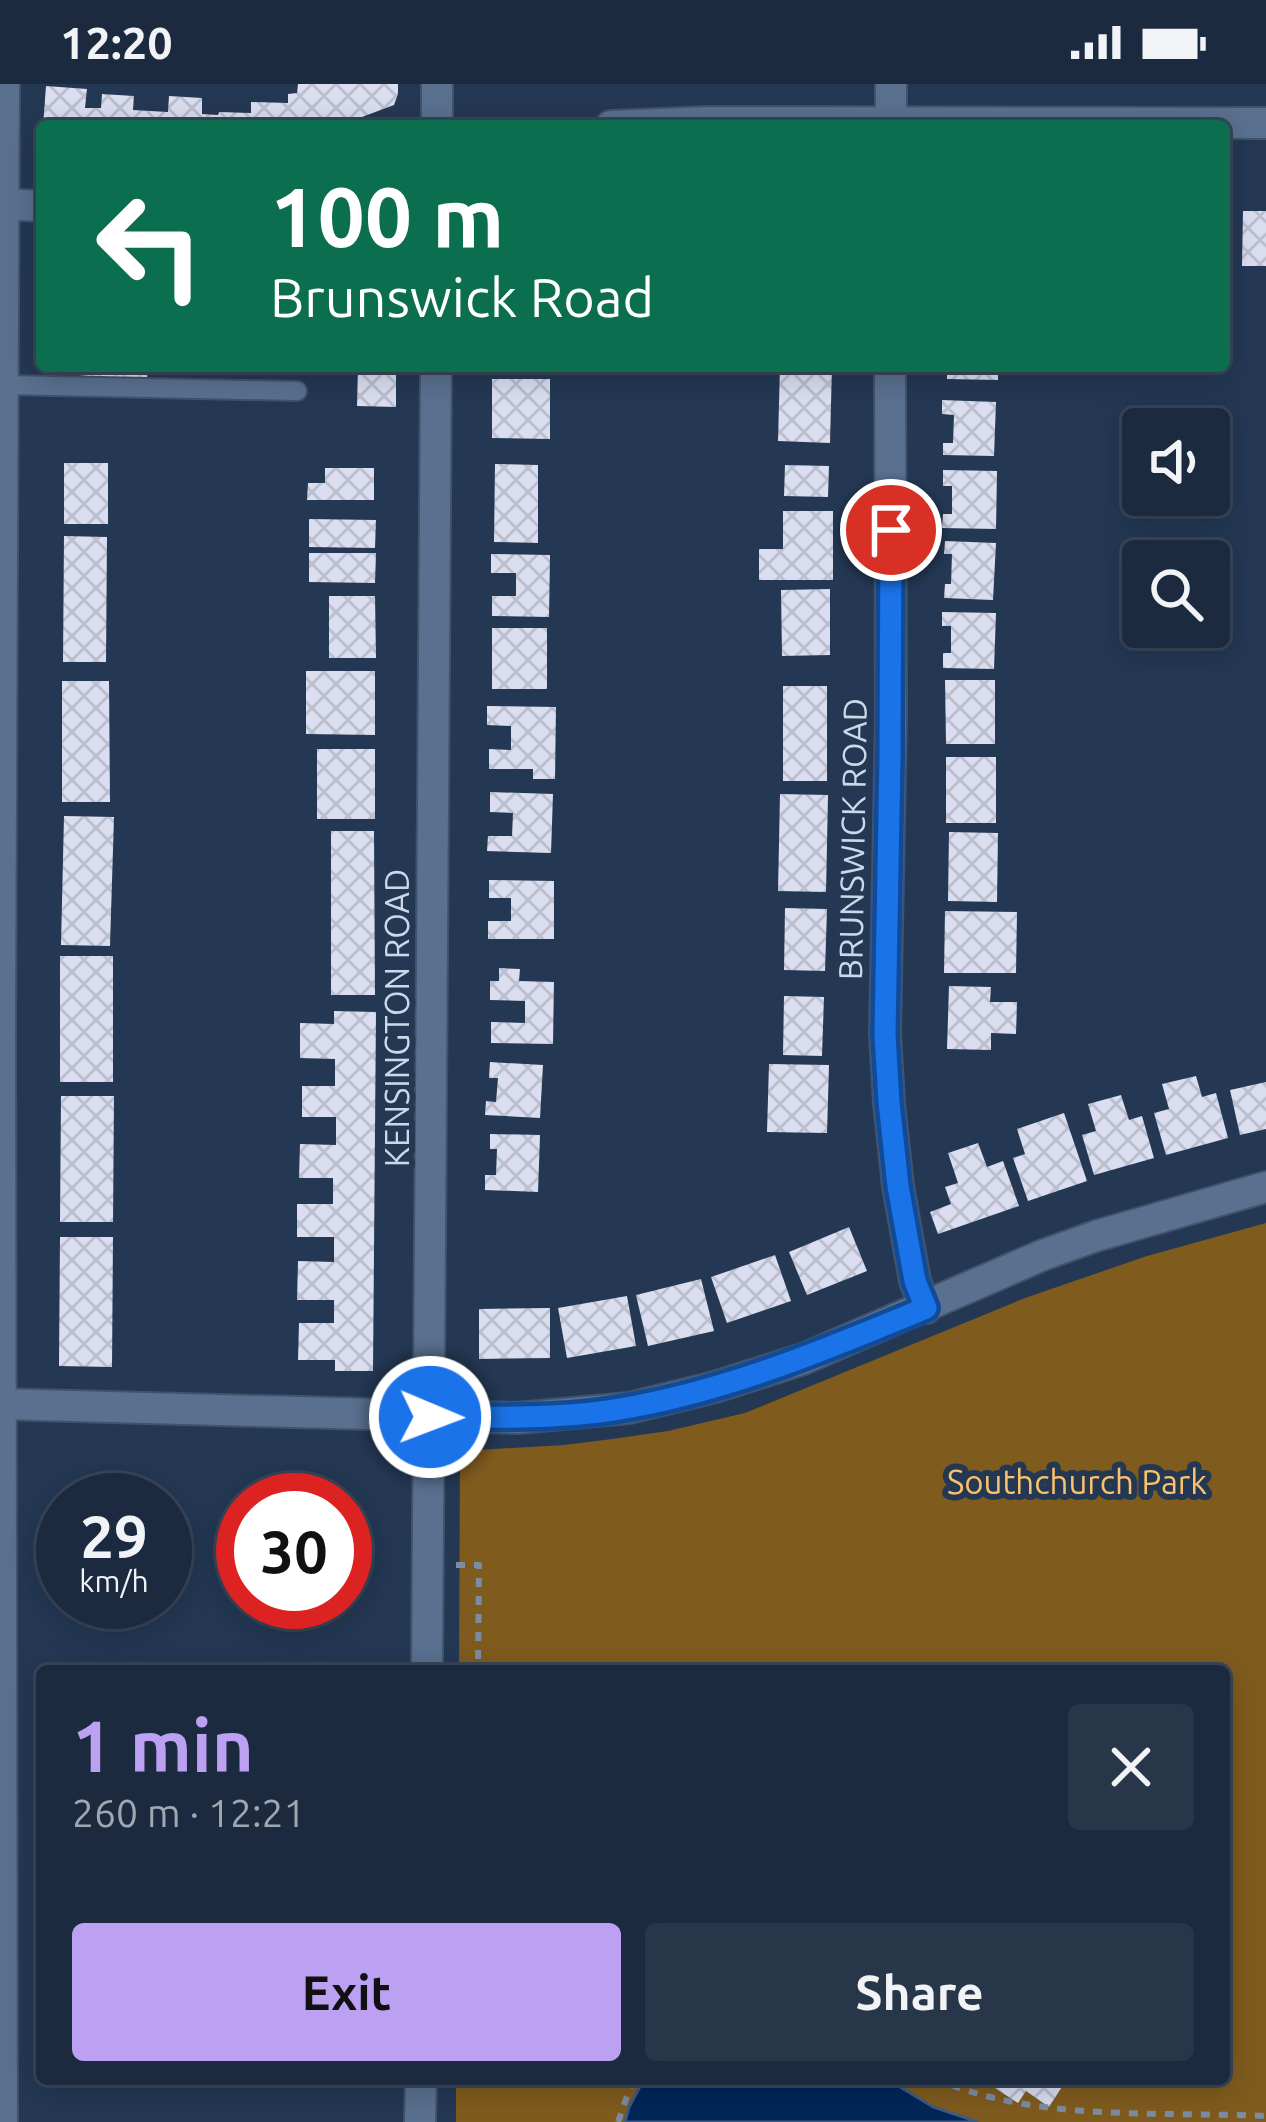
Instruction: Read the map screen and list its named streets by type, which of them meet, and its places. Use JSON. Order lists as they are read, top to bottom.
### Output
{
  "streets": {
    "street": ["BRUNSWICK ROAD", "KENSINGTON ROAD"]
  },
  "parks": ["Southchurch Park"],
  "page": {
    "status": "12:20",
    "turn": ["100 m", "Brunswick Road"],
    "speed": "29 km/h",
    "limit": "30",
    "heading": ["1 min", "260 m · 12:21"],
    "buttons": ["Exit", "Share"]
  }
}
